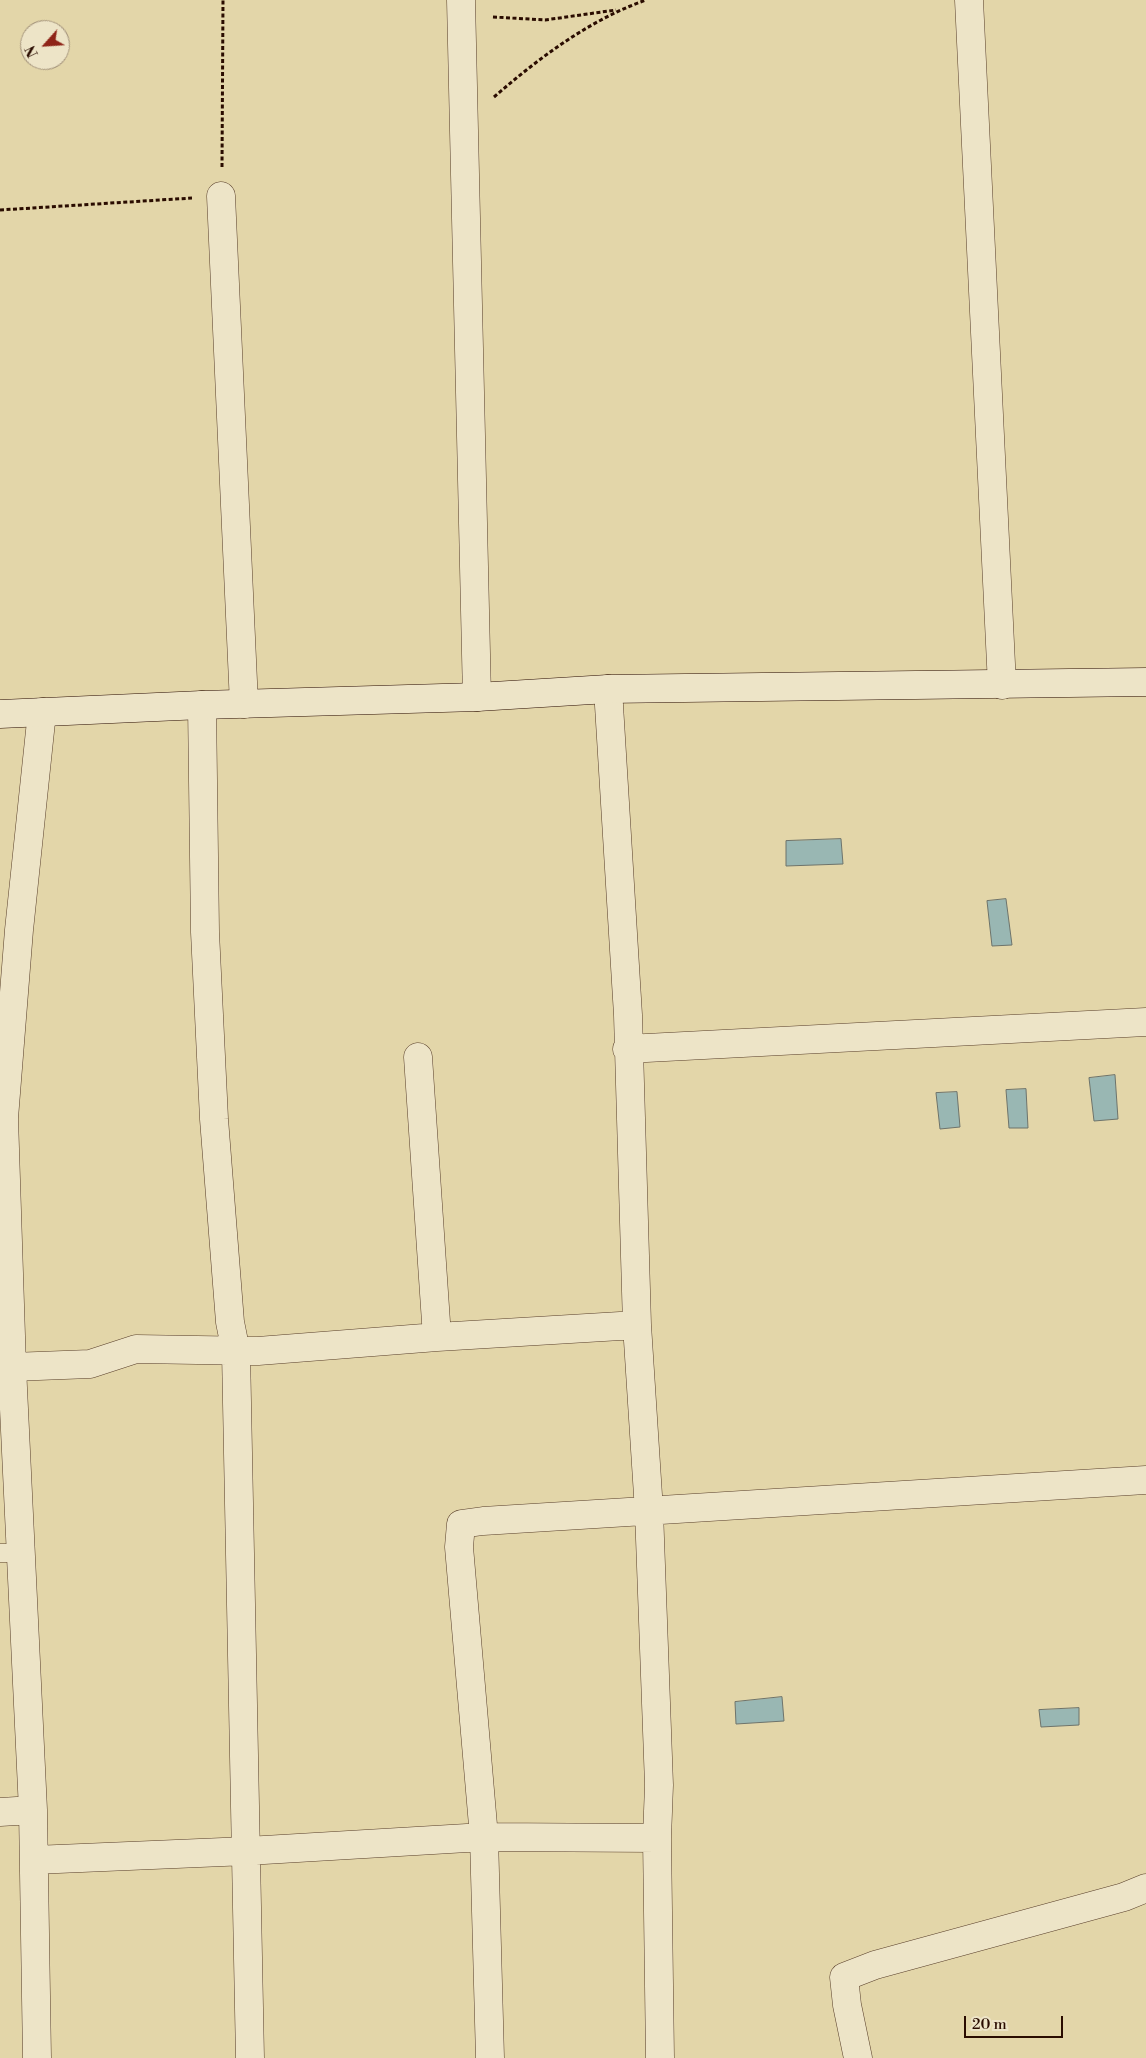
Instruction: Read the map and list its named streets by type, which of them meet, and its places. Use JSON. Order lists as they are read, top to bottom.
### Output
{
  "scale_bar": "20 m",
  "north": "bottom left"
}
